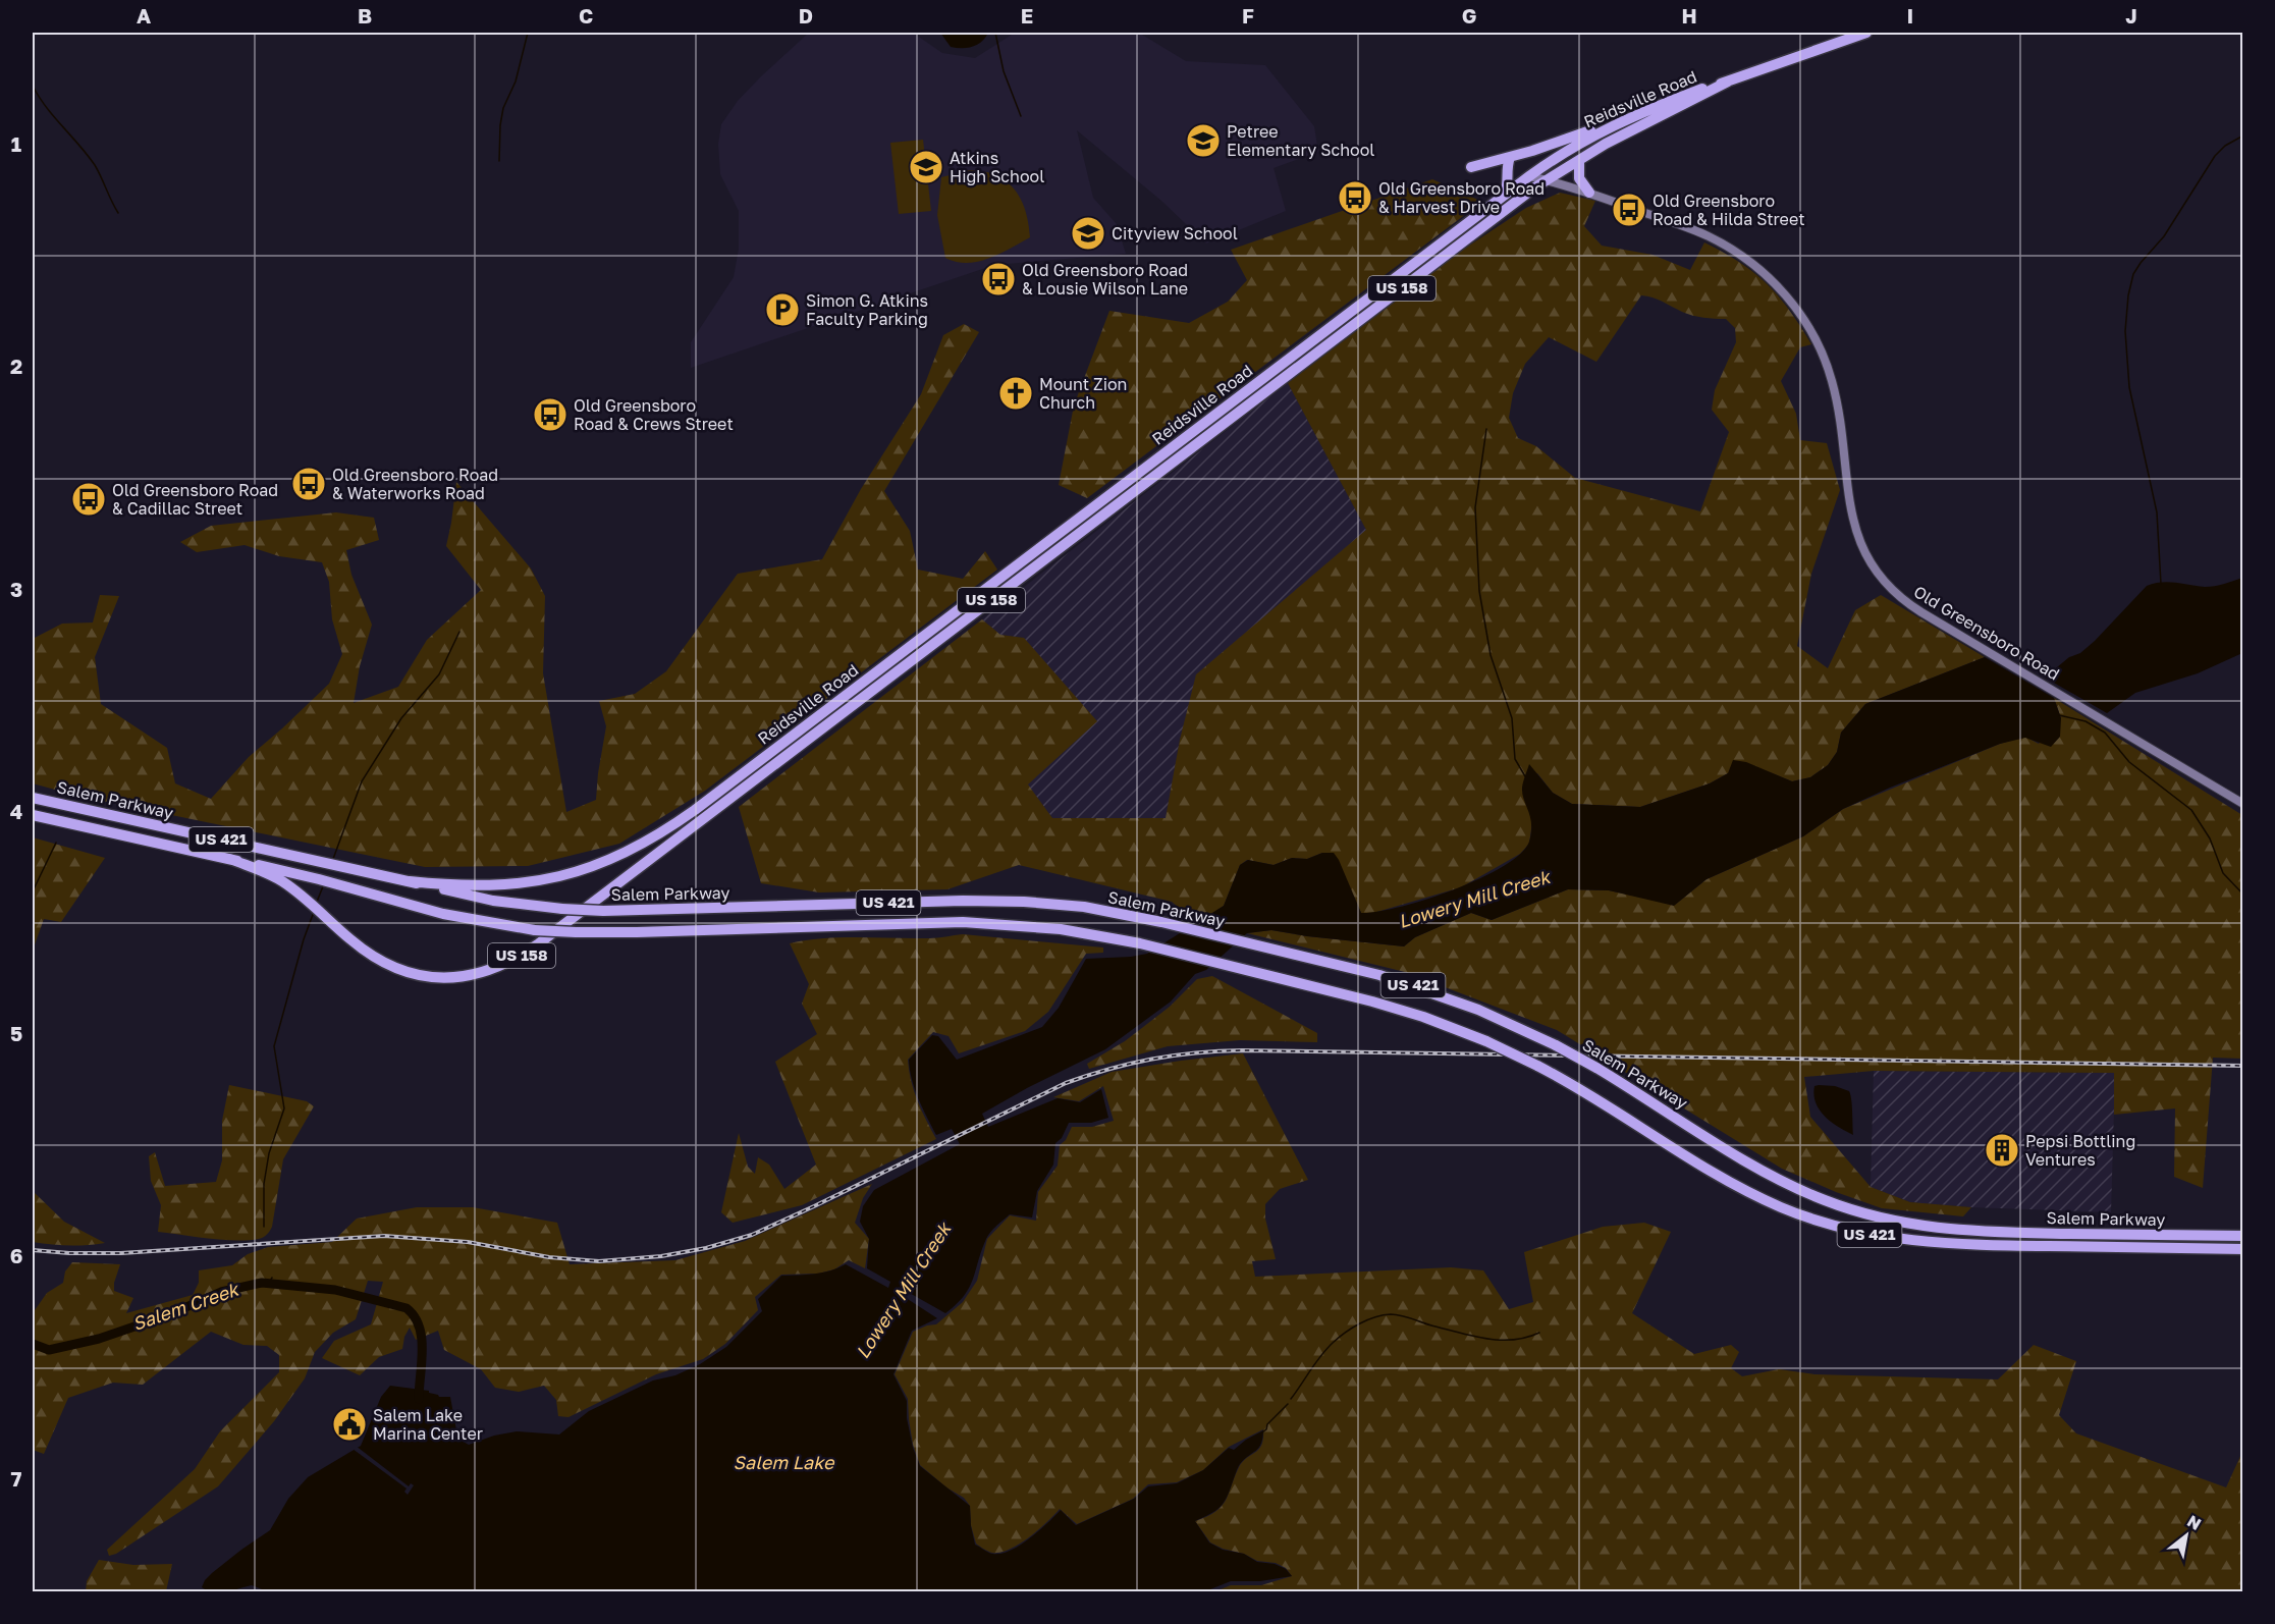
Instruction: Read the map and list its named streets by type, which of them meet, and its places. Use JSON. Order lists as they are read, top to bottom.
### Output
{
  "streets": {
    "highway": [
      "Reidsville Road",
      "US 158",
      "Salem Parkway",
      "US 421"
    ],
    "main road": ["Old Greensboro Road"]
  },
  "crossings": [
    ["Reidsville Road", "Old Greensboro Road"],
    ["Reidsville Road", "Salem Parkway"]
  ],
  "water": ["Lowery Mill Creek", "Salem Creek", "Salem Lake"],
  "places": {
    "school or university": ["Petree Elementary School", "Atkins High School", "Cityview School"],
    "bus stop": [
      "Old Greensboro Road & Harvest Drive",
      "Old Greensboro Road & Hilda Street",
      "Old Greensboro Road & Lousie Wilson Lane",
      "Old Greensboro Road & Crews Street",
      "Old Greensboro Road & Waterworks Road",
      "Old Greensboro Road & Cadillac Street"
    ],
    "parking": ["Simon G. Atkins Faculty Parking"],
    "church": ["Mount Zion Church"],
    "building": ["Pepsi Bottling Ventures"],
    "public building": ["Salem Lake Marina Center"]
  },
  "north": "top right",
  "grid": {
    "columns": [
      "A",
      "B",
      "C",
      "D",
      "E",
      "F",
      "G",
      "H",
      "I",
      "J"
    ],
    "rows": [
      "1",
      "2",
      "3",
      "4",
      "5",
      "6",
      "7"
    ]
  }
}
